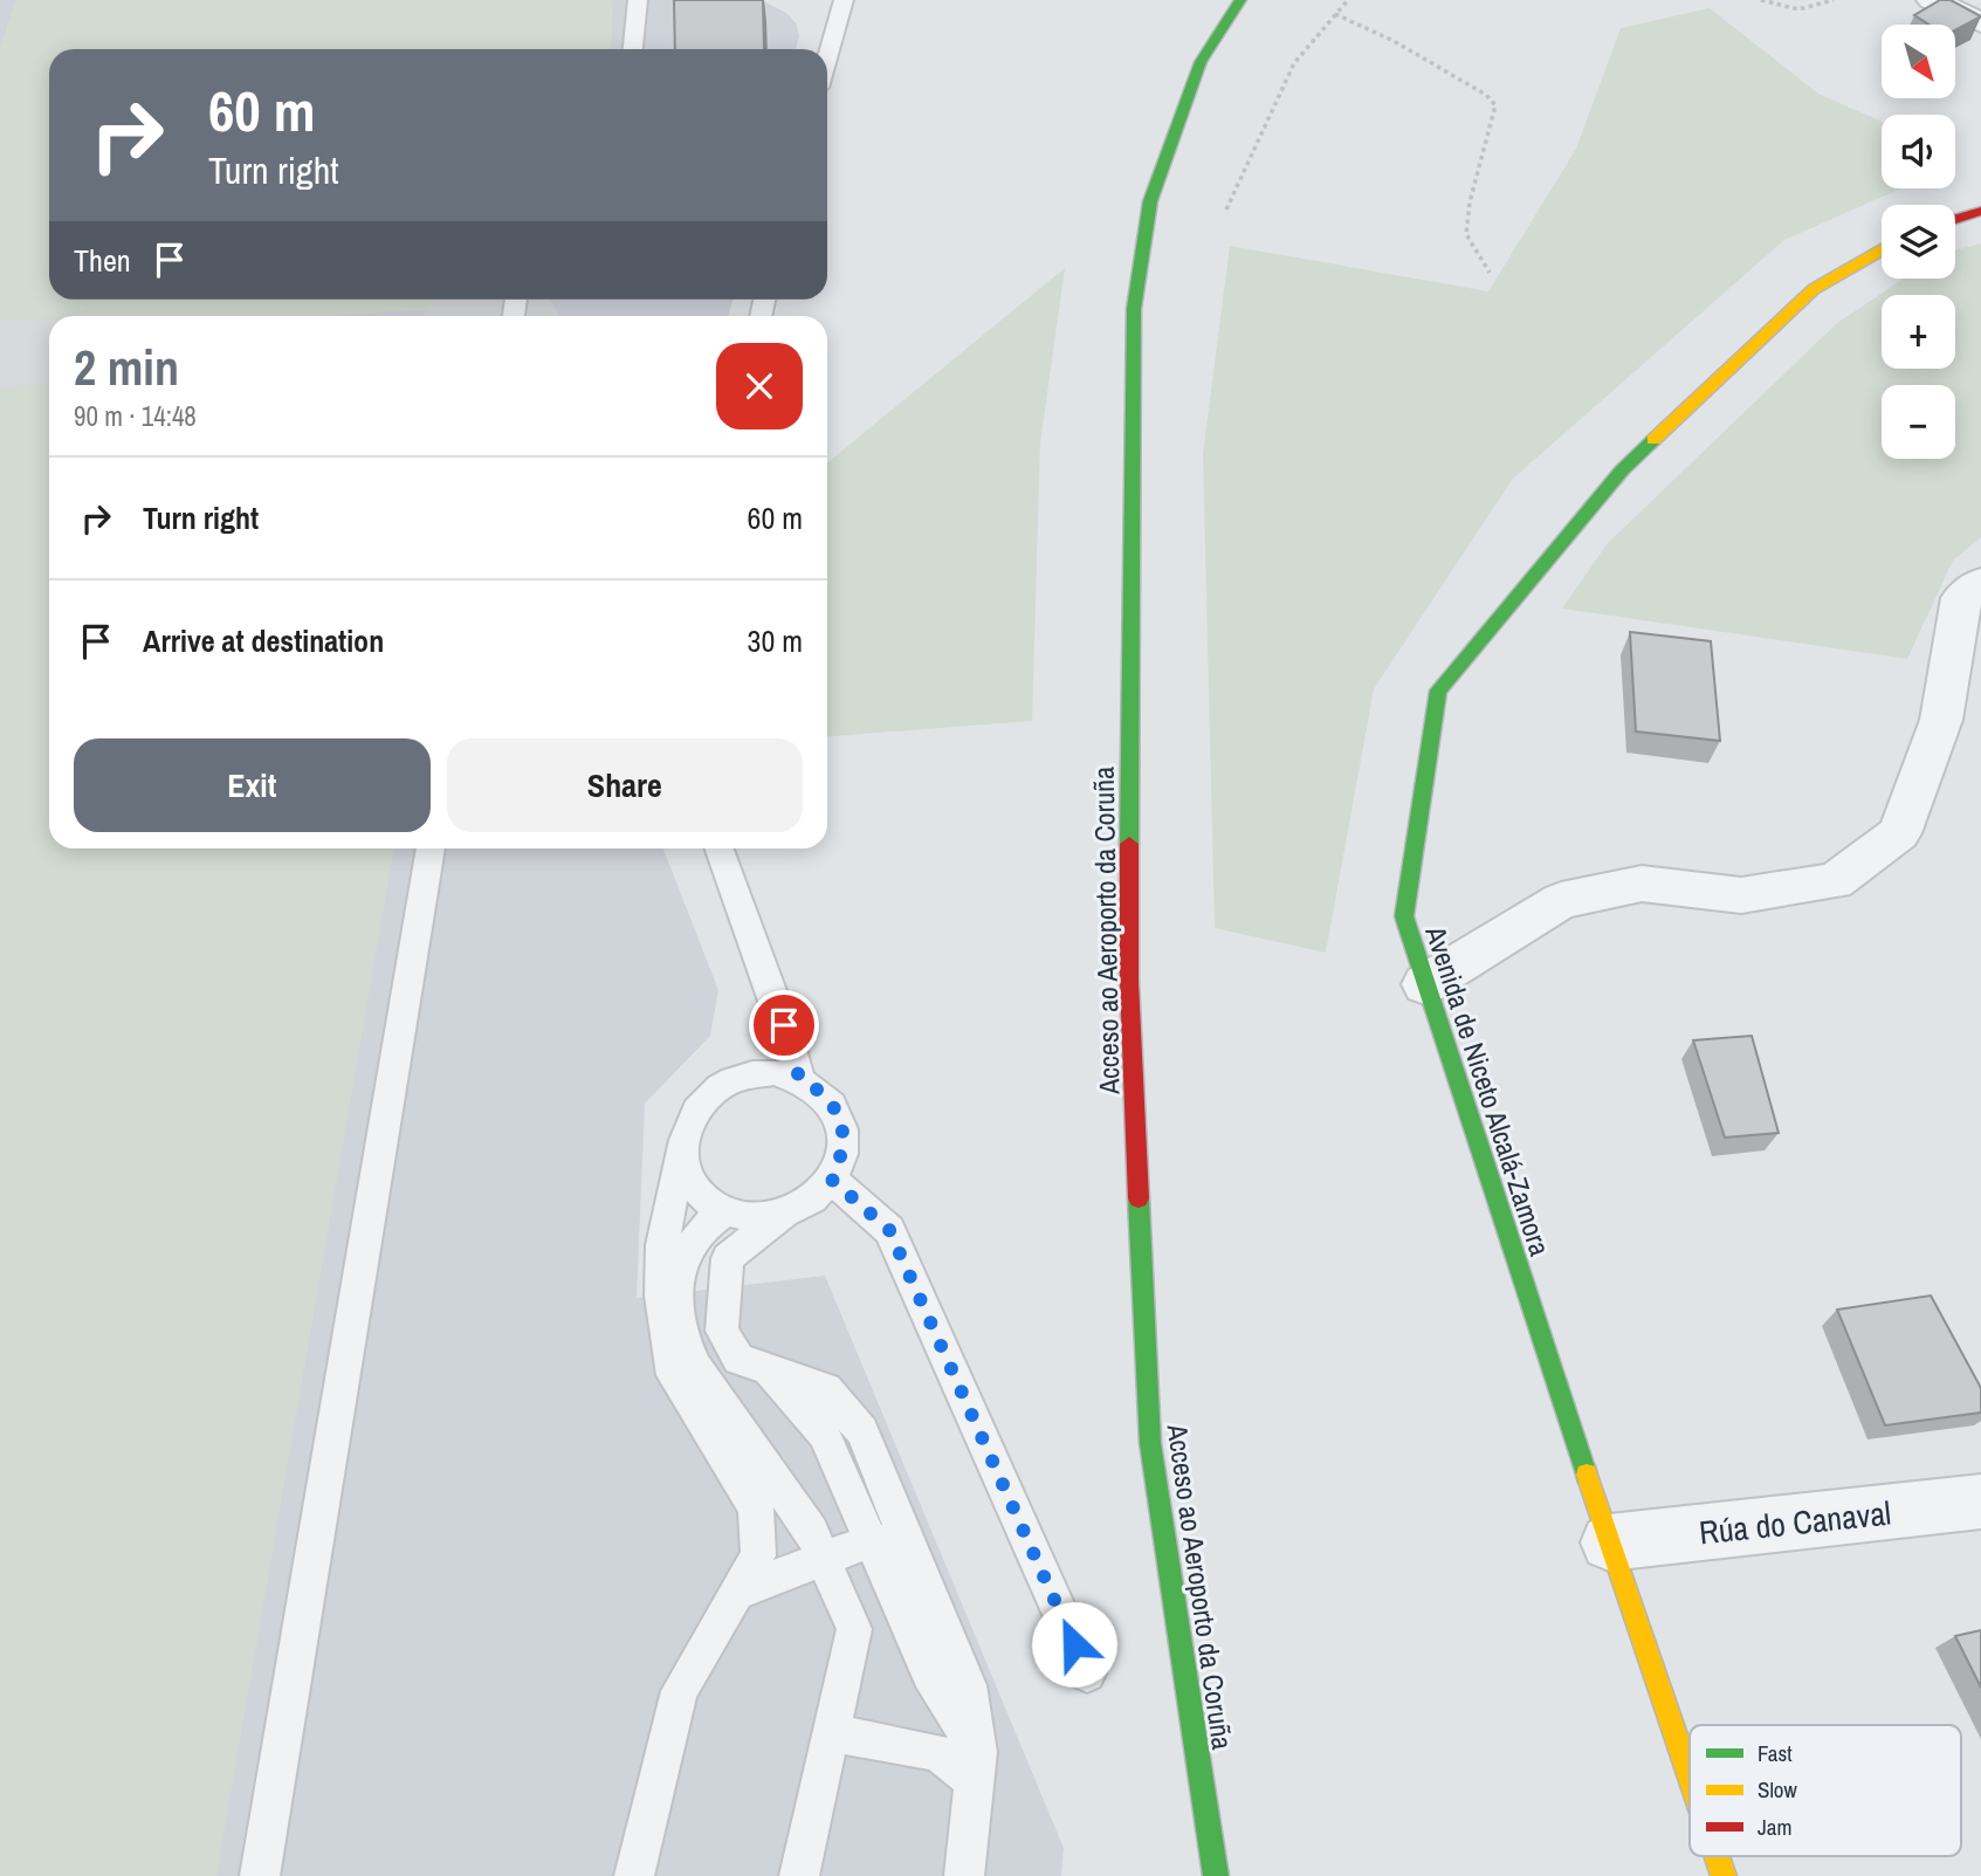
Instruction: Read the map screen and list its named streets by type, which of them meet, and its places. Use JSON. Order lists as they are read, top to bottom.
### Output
{
  "streets": {
    "highway": ["Acceso ao Aeroporto da Coruña", "Avenida de Niceto Alcalá-Zamora"],
    "street": ["Rúa do Canaval"]
  },
  "crossings": [
    ["Avenida de Niceto Alcalá-Zamora", "Rúa do Canaval"]
  ],
  "legend": ["Fast", "Slow", "Jam"],
  "north": "bottom right",
  "page": {
    "map_buttons": ["+", "−"],
    "turn": ["60 m", "Turn right"],
    "then": "Then",
    "heading": ["2 min", "90 m · 14:48"],
    "list": [
      {
        "name": "Turn right",
        "value": "60 m"
      },
      {
        "name": "Arrive at destination",
        "value": "30 m"
      }
    ],
    "buttons": ["Exit", "Share"]
  }
}
